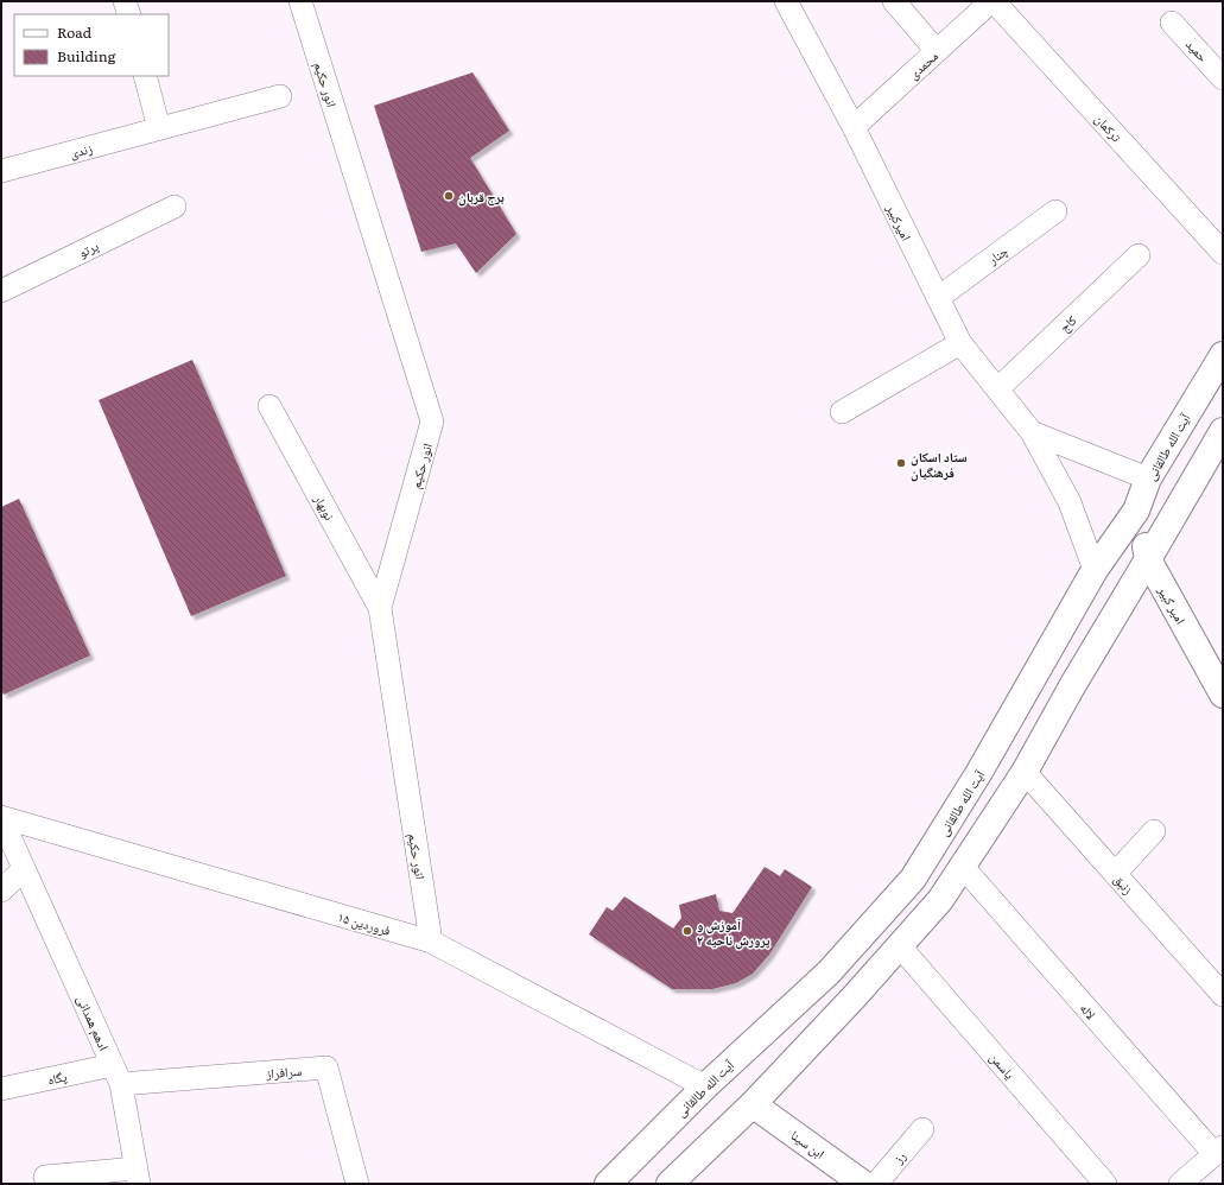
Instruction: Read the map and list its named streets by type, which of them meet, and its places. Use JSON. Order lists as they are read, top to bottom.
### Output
{
  "streets": {
    "main road": ["آیت الله طالقانی", "امیر کبیر", "ابن سینا"],
    "street": [
      "حمید",
      "محمدی",
      "انور حکیم",
      "ترکمان",
      "زندی",
      "امیرکبیر",
      "پرتو",
      "چنار",
      "کاج",
      "نوبهار",
      "زنبق",
      "۱۵ فروردین",
      "لاله",
      "ادهم همدانی",
      "یاسمن",
      "سرافراز",
      "پگاه",
      "رز"
    ]
  },
  "crossings": [
    ["محمدی", "ترکمان"],
    ["محمدی", "امیرکبیر"],
    ["انور حکیم", "نوبهار"],
    ["انور حکیم", "۱۵ فروردین"],
    ["امیرکبیر", "چنار"],
    ["امیرکبیر", "کاج"],
    ["امیرکبیر", "آیت الله طالقانی"],
    ["آیت الله طالقانی", "امیر کبیر"],
    ["آیت الله طالقانی", "۱۵ فروردین"],
    ["۱۵ فروردین", "ادهم همدانی"],
    ["ادهم همدانی", "سرافراز"],
    ["ادهم همدانی", "پگاه"],
    ["سرافراز", "پگاه"]
  ],
  "places": ["برج قربان", "ستاد اسکان فرهنگیان", "آموزش و پرورش ناحیه ۲"],
  "legend": ["Road", "Building"]
}
